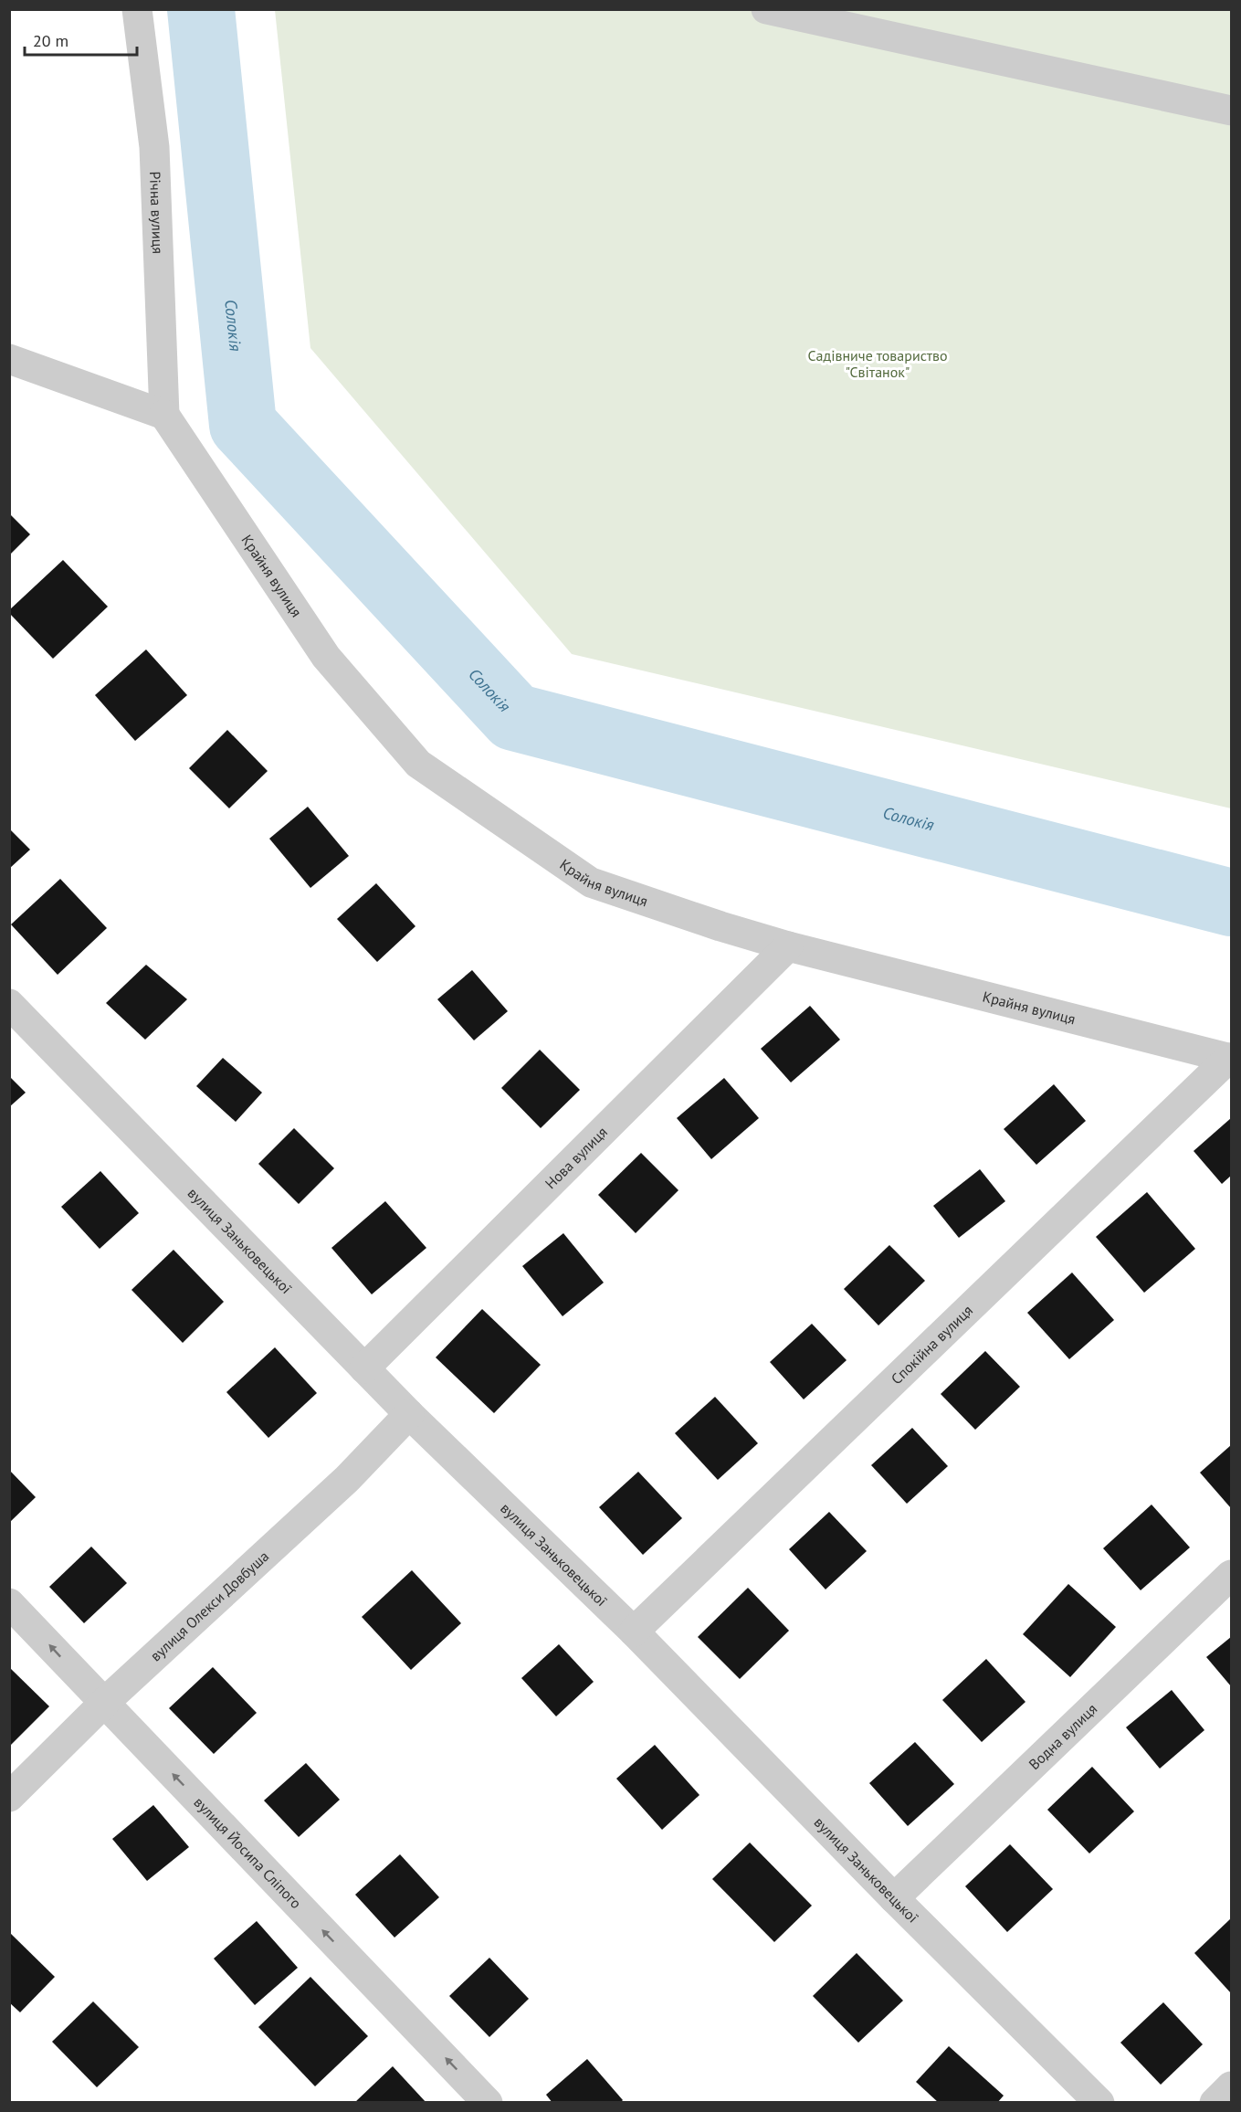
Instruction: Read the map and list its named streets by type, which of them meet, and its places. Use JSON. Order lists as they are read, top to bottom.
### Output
{
  "streets": {
    "street": [
      "Річна вулиця",
      "Крайня вулиця",
      "Нова вулиця",
      "вулиця Заньковецької",
      "Спокійна вулиця",
      "вулиця Олекси Довбуша",
      "Водна вулиця",
      "вулиця Йосипа Сліпого"
    ]
  },
  "crossings": [
    ["Річна вулиця", "Крайня вулиця"],
    ["Крайня вулиця", "Нова вулиця"],
    ["Крайня вулиця", "Спокійна вулиця"],
    ["Нова вулиця", "вулиця Заньковецької"],
    ["вулиця Заньковецької", "Спокійна вулиця"],
    ["вулиця Заньковецької", "вулиця Олекси Довбуша"],
    ["вулиця Заньковецької", "Водна вулиця"],
    ["вулиця Олекси Довбуша", "вулиця Йосипа Сліпого"]
  ],
  "one_way": ["вулиця Йосипа Сліпого"],
  "water": ["Солокія"],
  "parks": ["Садівниче товариство \"Світанок\""],
  "scale_bar": "20 m"
}
